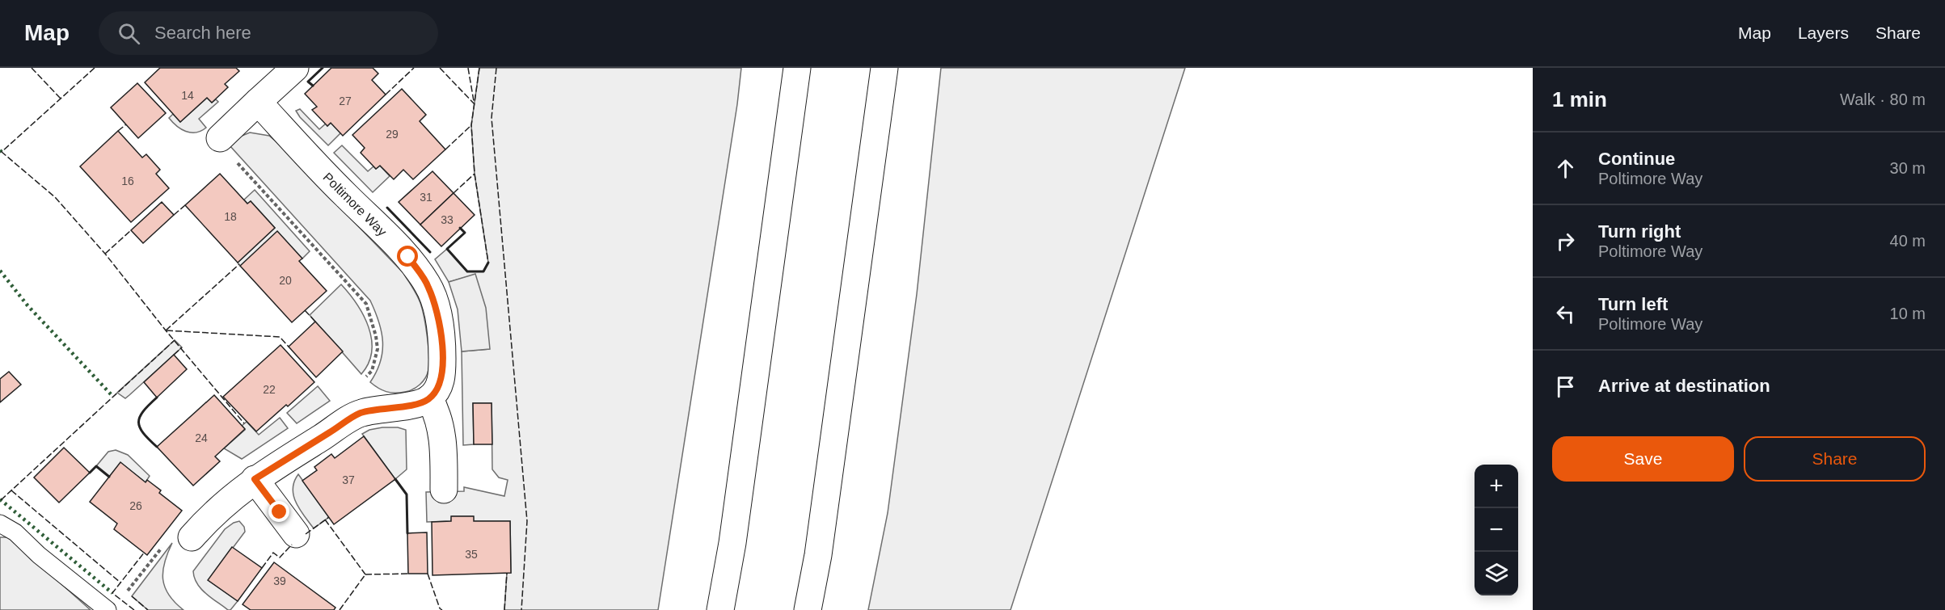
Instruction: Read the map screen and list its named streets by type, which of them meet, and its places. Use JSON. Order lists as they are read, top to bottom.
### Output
{
  "streets": {
    "main road": ["Poltimore Way"]
  },
  "house_numbers": [
    "14",
    "27",
    "29",
    "16",
    "31",
    "18",
    "33",
    "20",
    "22",
    "24",
    "37",
    "26",
    "35",
    "39"
  ],
  "page": {
    "header": "Map",
    "search": "Search here",
    "nav": ["Map", "Layers", "Share"],
    "heading": ["1 min", "Walk · 80 m"],
    "list": [
      ["Continue", "Poltimore Way", "30 m"],
      ["Turn right", "Poltimore Way", "40 m"],
      ["Turn left", "Poltimore Way", "10 m"],
      "Arrive at destination"
    ],
    "buttons": ["Save", "Share"],
    "map_buttons": ["+", "−"]
  }
}
